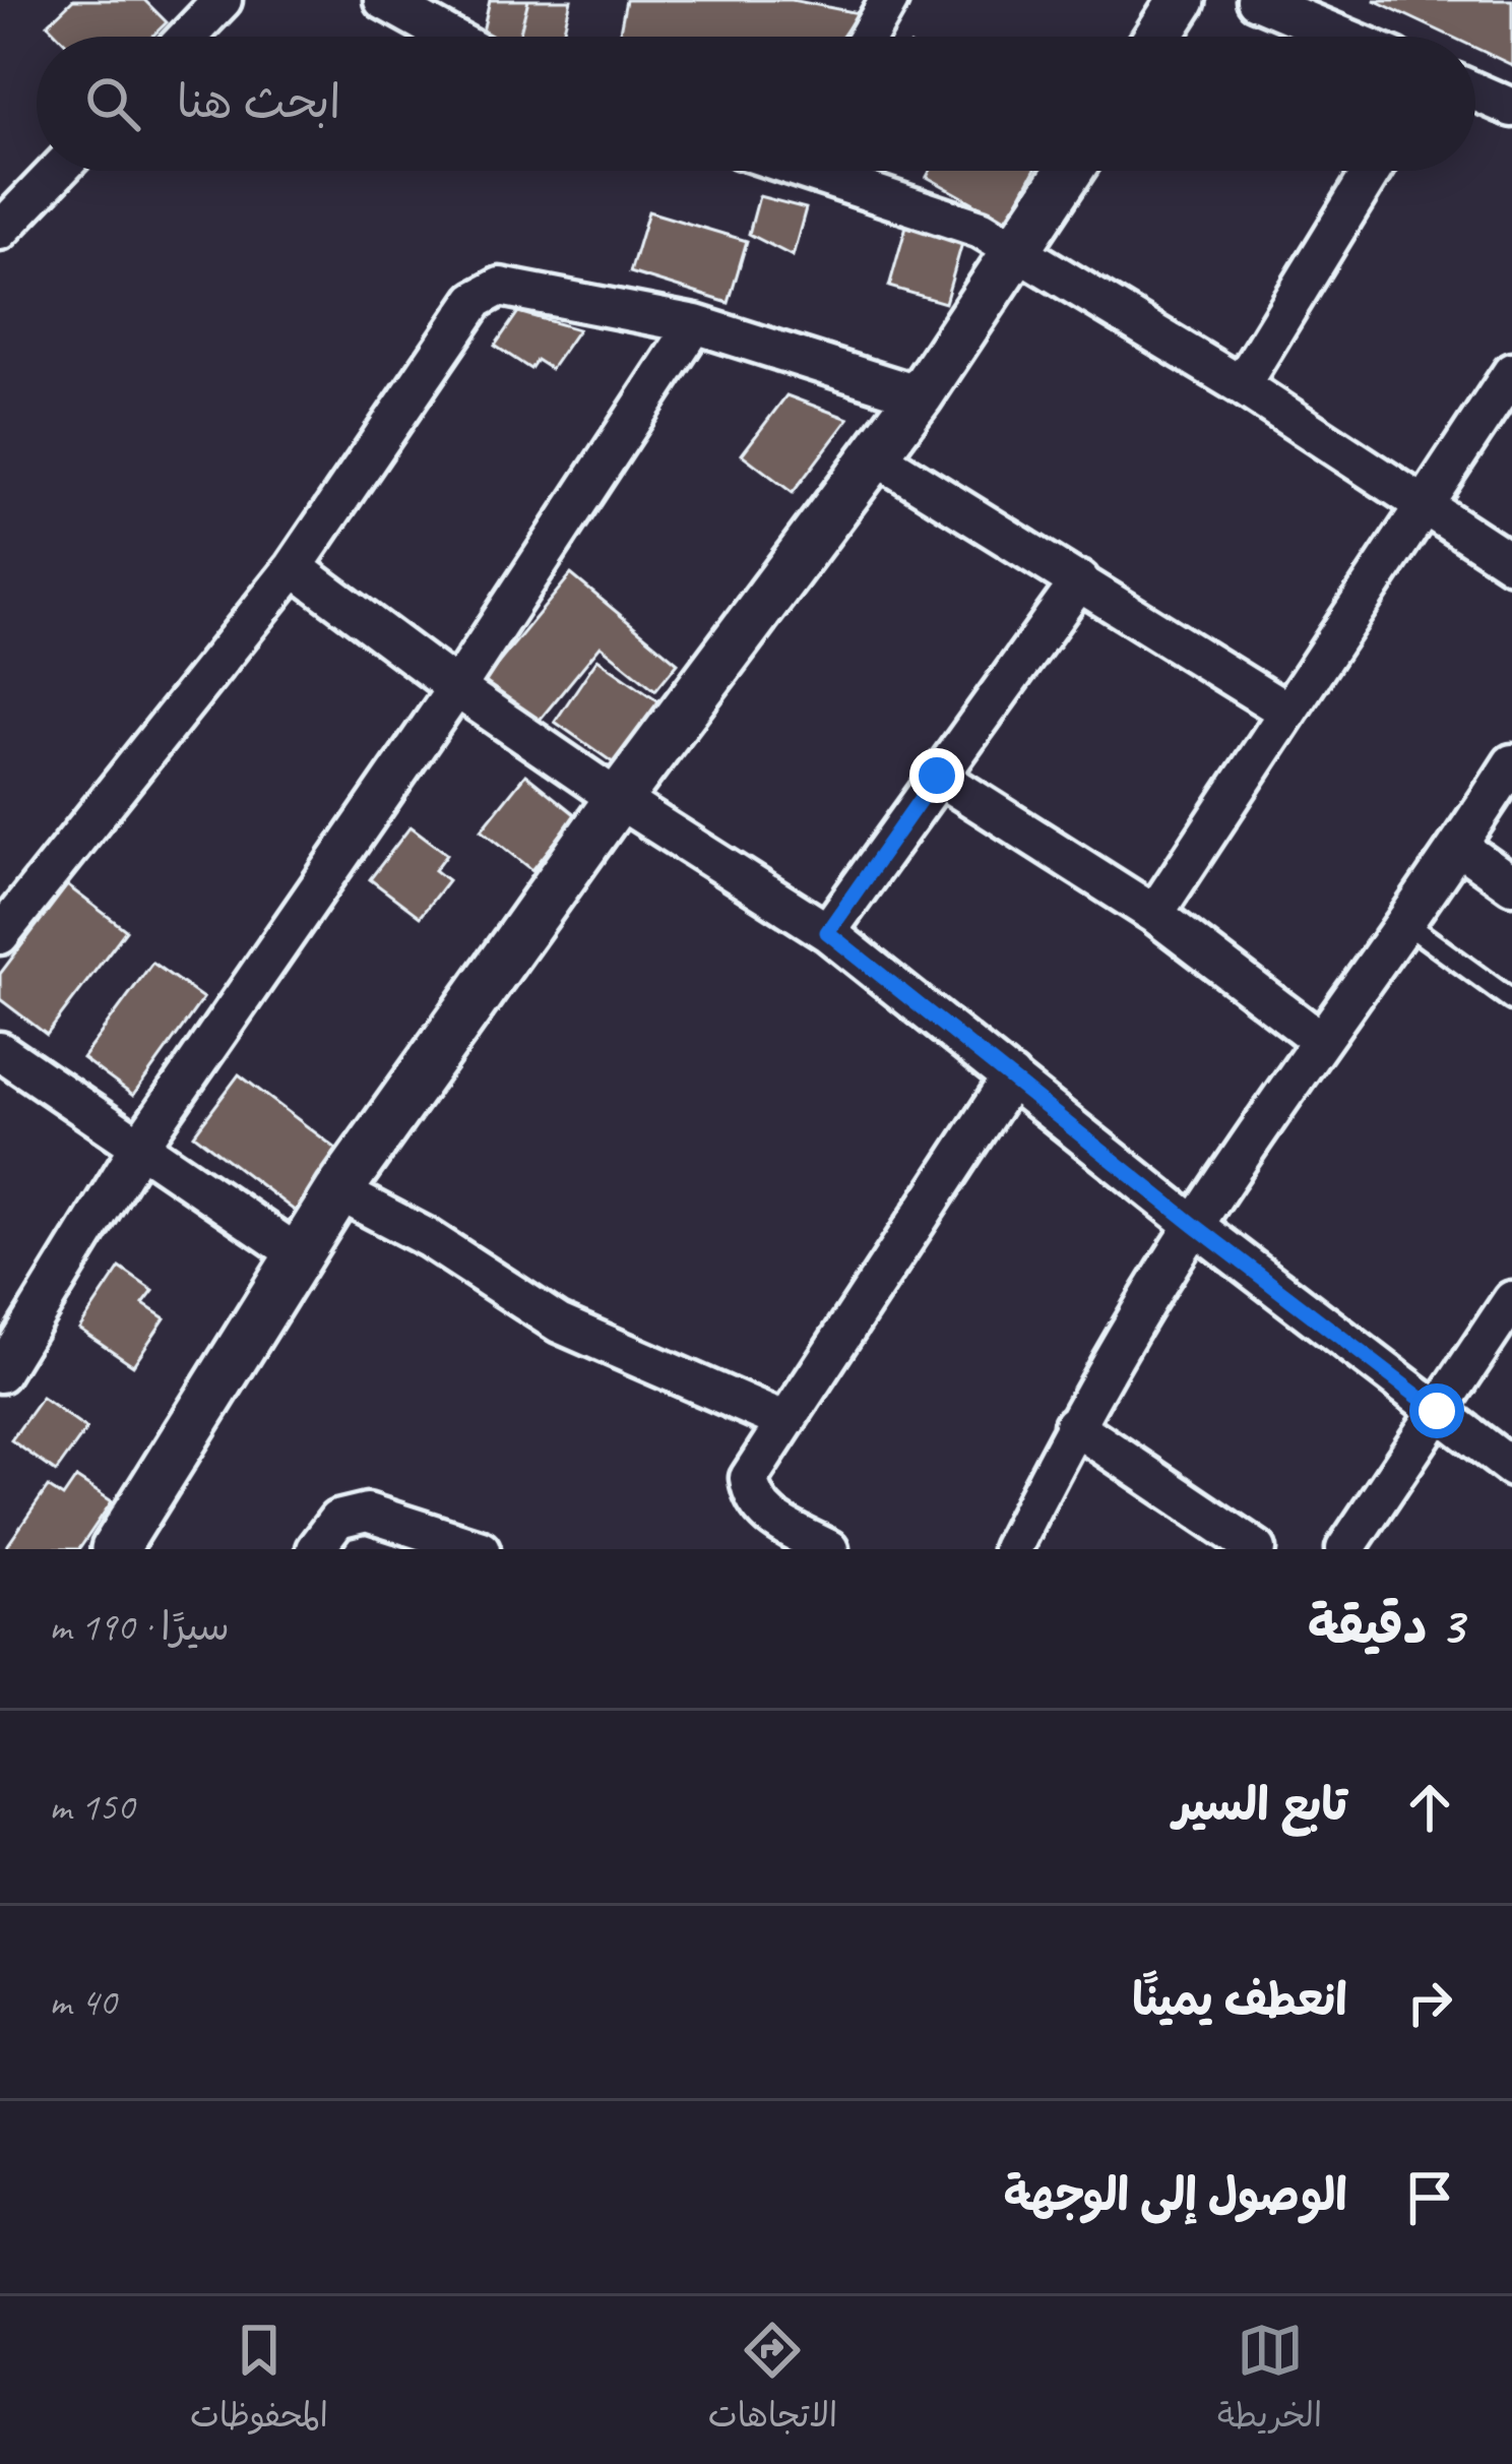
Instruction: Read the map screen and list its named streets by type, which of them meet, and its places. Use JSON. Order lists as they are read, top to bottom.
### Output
{
  "page": {
    "search": "ابحث هنا",
    "heading": ["3 دقيقة", "سيرًا · 190 m"],
    "list": [
      ["تابع السير", "150 m"],
      ["انعطف يمينًا", "40 m"],
      "الوصول إلى الوجهة"
    ],
    "nav": ["الخريطة", "الاتجاهات", "المحفوظات"]
  }
}
